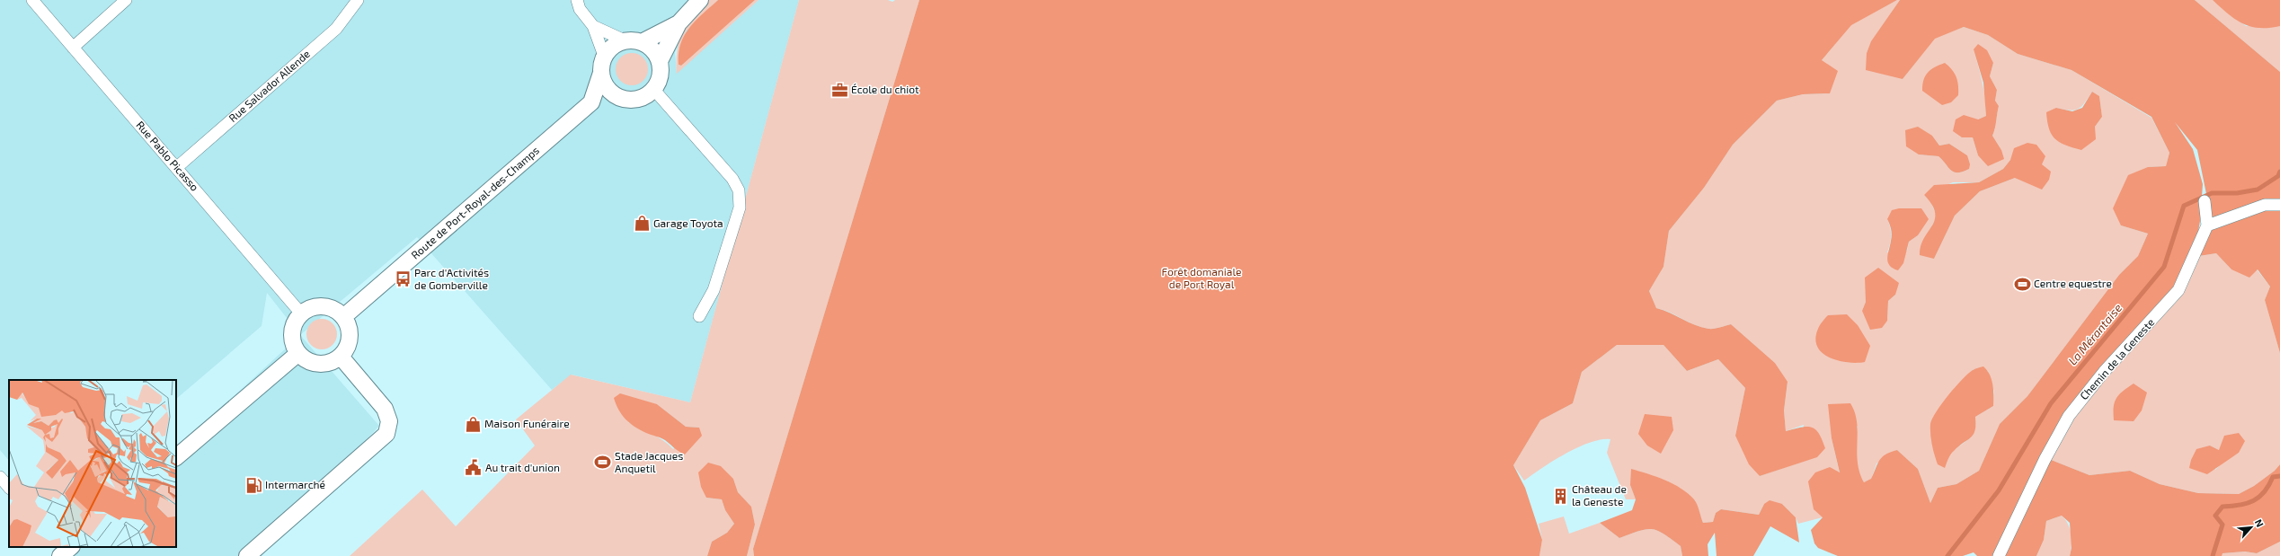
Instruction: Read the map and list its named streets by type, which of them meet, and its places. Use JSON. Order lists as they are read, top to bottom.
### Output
{
  "streets": {
    "main road": ["Route de Port-Royal-des-Champs"],
    "street": ["Rue Salvador Allende", "Rue Pablo Picasso", "Chemin de la Geneste"]
  },
  "crossings": [
    ["Rue Salvador Allende", "Rue Pablo Picasso"],
    ["Rue Pablo Picasso", "Route de Port-Royal-des-Champs"]
  ],
  "water": ["La Mérantaise"],
  "parks": ["Forêt domaniale de Port Royal"],
  "places": {
    "office": ["École du chiot"],
    "shop": ["Garage Toyota", "Maison Funéraire"],
    "bus stop": ["Parc d'Activités de Gomberville"],
    "sports": ["Centre equestre", "Stade Jacques Anquetil"],
    "public building": ["Au trait d'union"],
    "fuel station": ["Intermarché"],
    "building": ["Château de la Geneste"]
  },
  "north": "top right"
}
